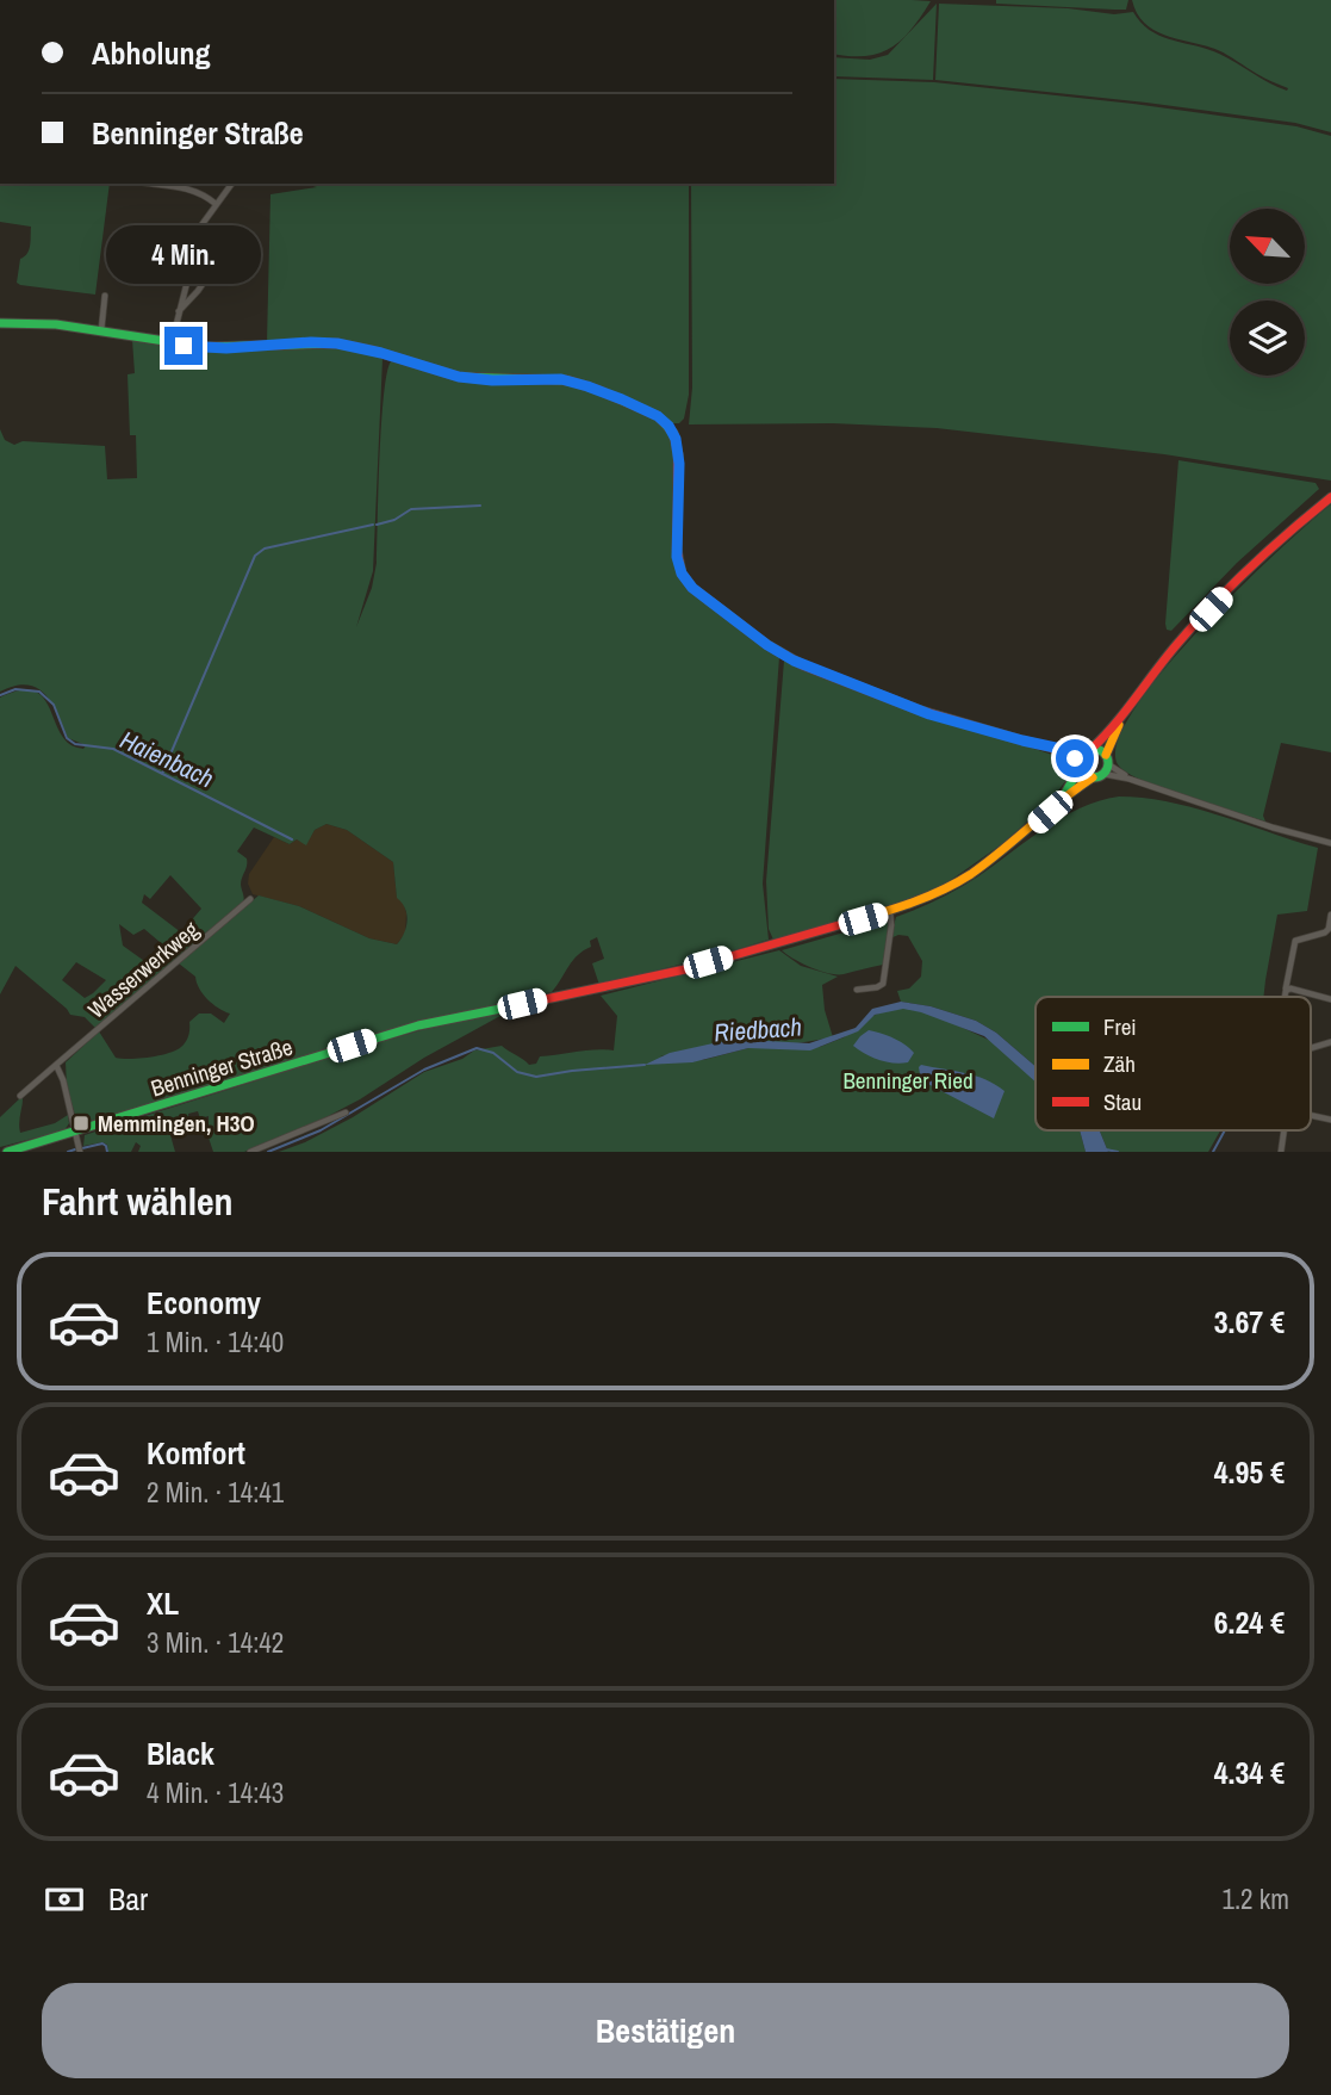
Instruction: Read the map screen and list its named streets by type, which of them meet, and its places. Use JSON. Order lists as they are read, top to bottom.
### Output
{
  "streets": {
    "main road": ["Benninger Straße"],
    "street": ["Wasserwerkweg"]
  },
  "water": ["Haienbach", "Riedbach"],
  "parks": ["Benninger Ried"],
  "places": {
    "transit": ["Memmingen, H3O"]
  },
  "legend": ["Frei", "Zäh", "Stau"],
  "north": "top left",
  "page": {
    "banner": ["Abholung", "Benninger Straße"],
    "bubble": "4 Min.",
    "heading": "Fahrt wählen",
    "list": [
      {
        "name": "Economy",
        "note": "1 Min. · 14:40",
        "value": "3.67 €"
      },
      {
        "name": "Komfort",
        "note": "2 Min. · 14:41",
        "value": "4.95 €"
      },
      {
        "name": "XL",
        "note": "3 Min. · 14:42",
        "value": "6.24 €"
      },
      {
        "name": "Black",
        "note": "4 Min. · 14:43",
        "value": "4.34 €"
      }
    ],
    "pay": ["Bar", "1.2 km"],
    "buttons": "Bestätigen"
  }
}
